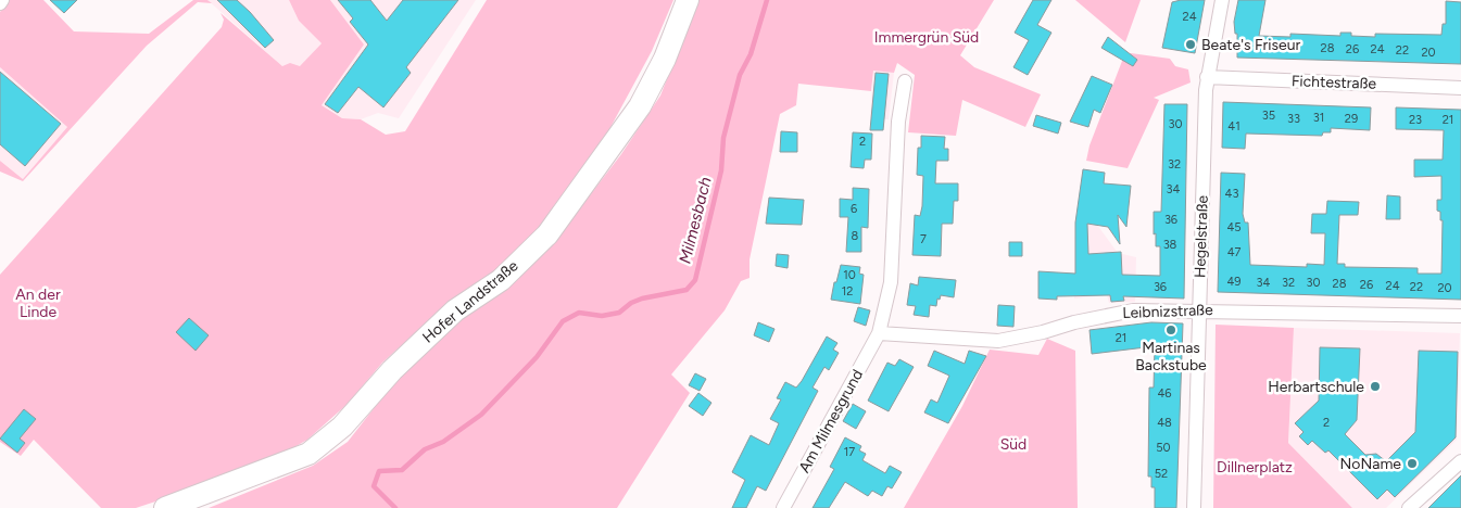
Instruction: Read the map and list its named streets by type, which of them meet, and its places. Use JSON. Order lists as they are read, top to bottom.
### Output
{
  "streets": {
    "main road": ["Hofer Landstraße"],
    "street": [
      "Fichtestraße",
      "Hegelstraße",
      "Leibnizstraße",
      "Am Milmesgrund"
    ]
  },
  "crossings": [
    ["Fichtestraße", "Hegelstraße"],
    ["Hegelstraße", "Leibnizstraße"],
    ["Leibnizstraße", "Am Milmesgrund"]
  ],
  "water": ["Milmesbach"],
  "parks": [
    "Immergrün Süd",
    "An der Linde",
    "Süd",
    "Dillnerplatz"
  ],
  "places": [
    "Beate's Friseur",
    "Martinas Backstube",
    "Herbartschule",
    "NoName"
  ],
  "house_numbers": [
    "24",
    "28",
    "26",
    "24",
    "22",
    "20",
    "35",
    "31",
    "33",
    "29",
    "23",
    "21",
    "30",
    "41",
    "2",
    "32",
    "34",
    "43",
    "6",
    "36",
    "45",
    "8",
    "7",
    "38",
    "47",
    "10",
    "49",
    "34",
    "32",
    "30",
    "28",
    "26",
    "24",
    "36",
    "22",
    "20",
    "12",
    "21",
    "46",
    "48",
    "2",
    "50",
    "17",
    "52"
  ]
}
